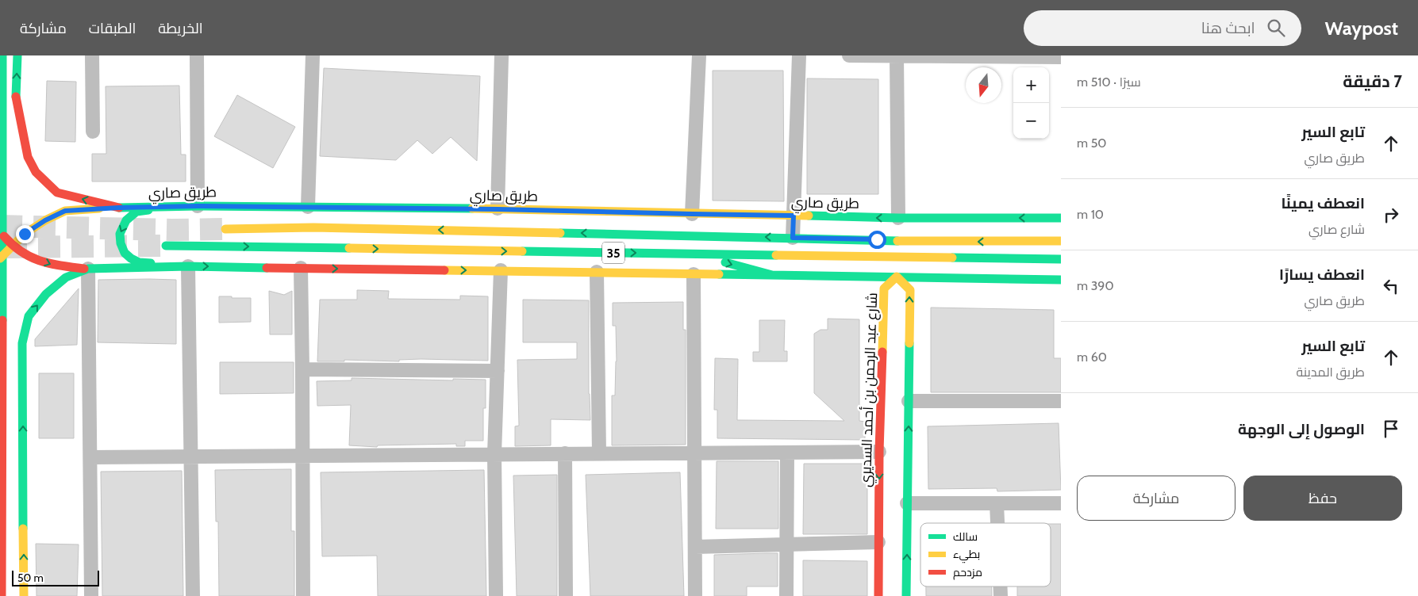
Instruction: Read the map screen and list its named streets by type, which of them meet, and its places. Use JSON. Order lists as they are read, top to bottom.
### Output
{
  "streets": {
    "main road": ["طريق صاري", "35", "شارع عبد الرحمن بن أحمد السديري"]
  },
  "legend": ["سالك", "بطيء", "مزدحم"],
  "scale_bar": "50 m",
  "north": "bottom",
  "page": {
    "header": "Waypost",
    "search": "ابحث هنا",
    "nav": ["الخريطة", "الطبقات", "مشاركة"],
    "heading": ["7 دقيقة", "سيرًا · 510 m"],
    "map_buttons": ["+", "−"],
    "list": [
      ["تابع السير", "طريق صاري", "50 m"],
      ["انعطف يمينًا", "شارع صاري", "10 m"],
      ["انعطف يسارًا", "طريق صاري", "390 m"],
      ["تابع السير", "طريق المدينة", "60 m"],
      "الوصول إلى الوجهة"
    ],
    "buttons": ["حفظ", "مشاركة"],
    "scale": "50 m"
  }
}
